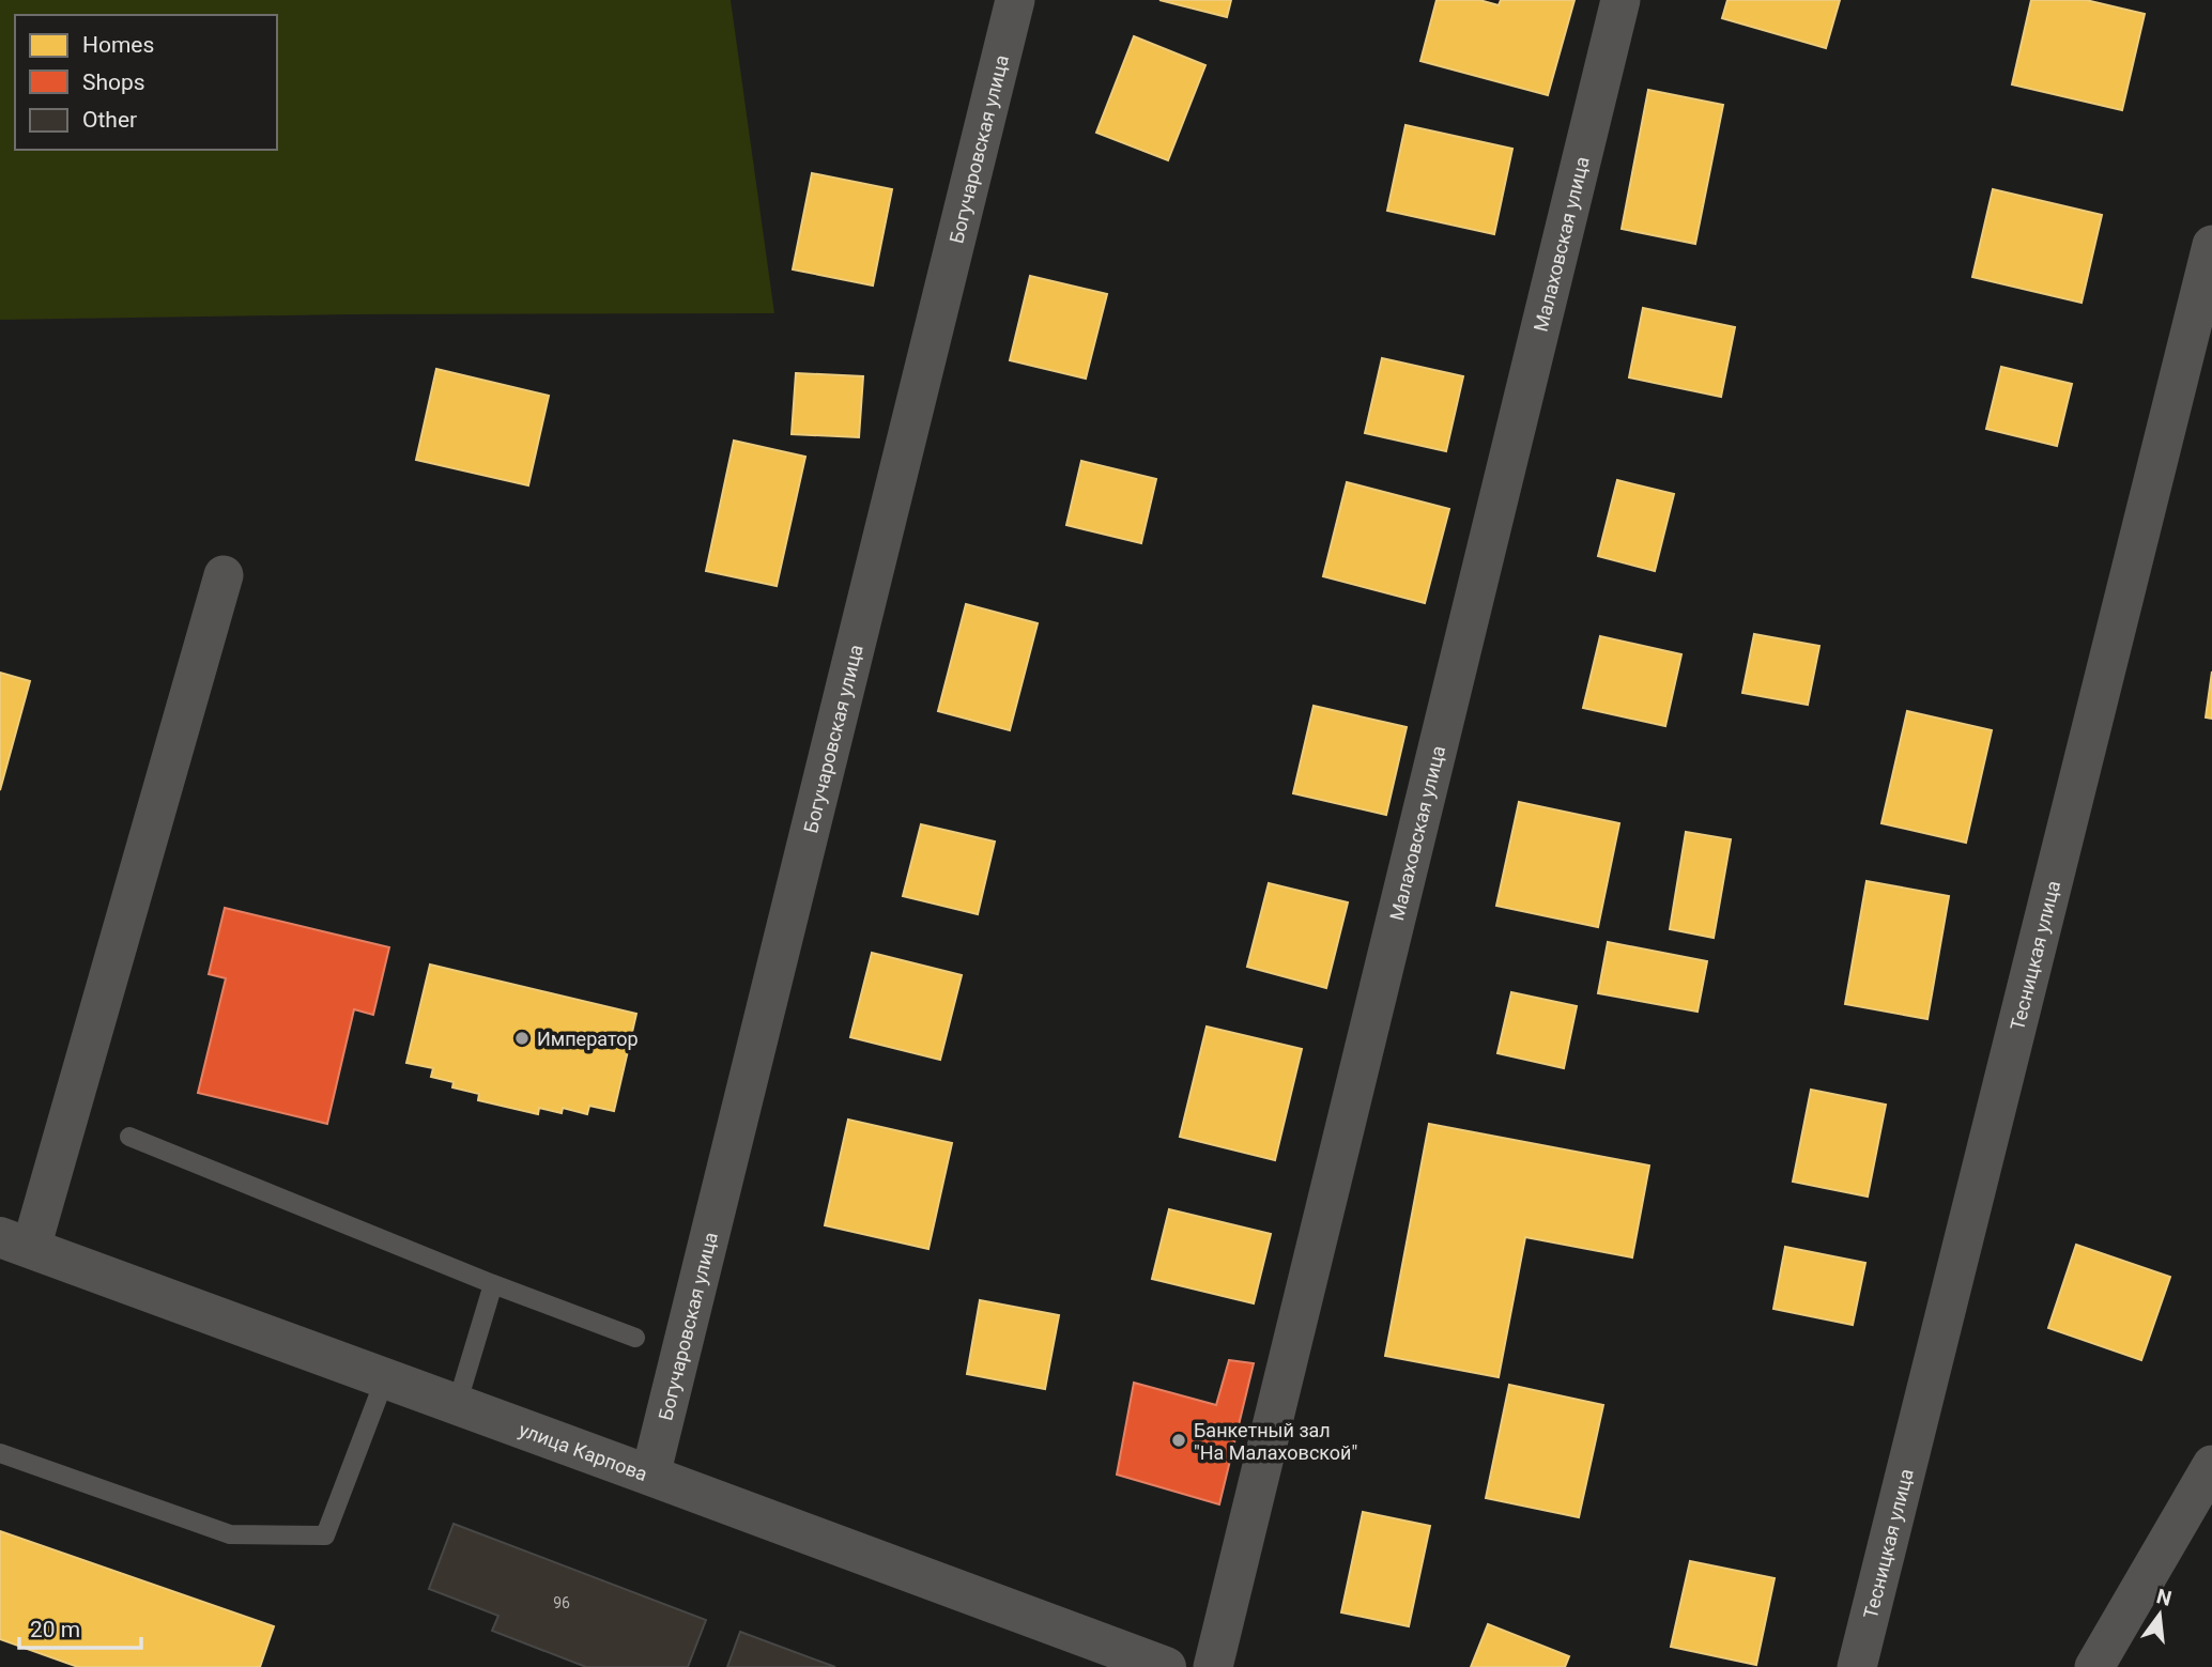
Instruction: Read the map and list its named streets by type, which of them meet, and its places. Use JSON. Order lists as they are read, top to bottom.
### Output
{
  "streets": {
    "main road": ["улица Карпова"],
    "street": ["Богучаровская улица", "Малаховская улица", "Тесницкая улица"]
  },
  "crossings": [
    ["Богучаровская улица", "улица Карпова"]
  ],
  "places": ["Император", "Банкетный зал \"На Малаховской\""],
  "house_numbers": ["96"],
  "legend": ["Homes", "Shops", "Other"],
  "scale_bar": "20 m",
  "north": "top"
}
